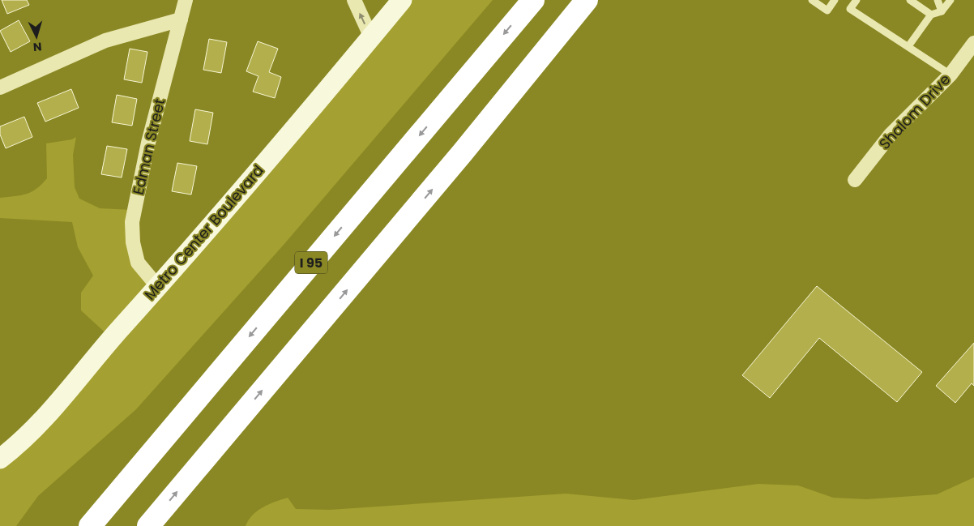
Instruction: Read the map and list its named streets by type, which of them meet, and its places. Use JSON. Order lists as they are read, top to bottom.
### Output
{
  "streets": {
    "highway": ["I 95"],
    "street": ["Shalom Drive", "Edman Street", "Metro Center Boulevard"]
  },
  "crossings": [
    ["Edman Street", "Metro Center Boulevard"]
  ],
  "north": "bottom"
}
